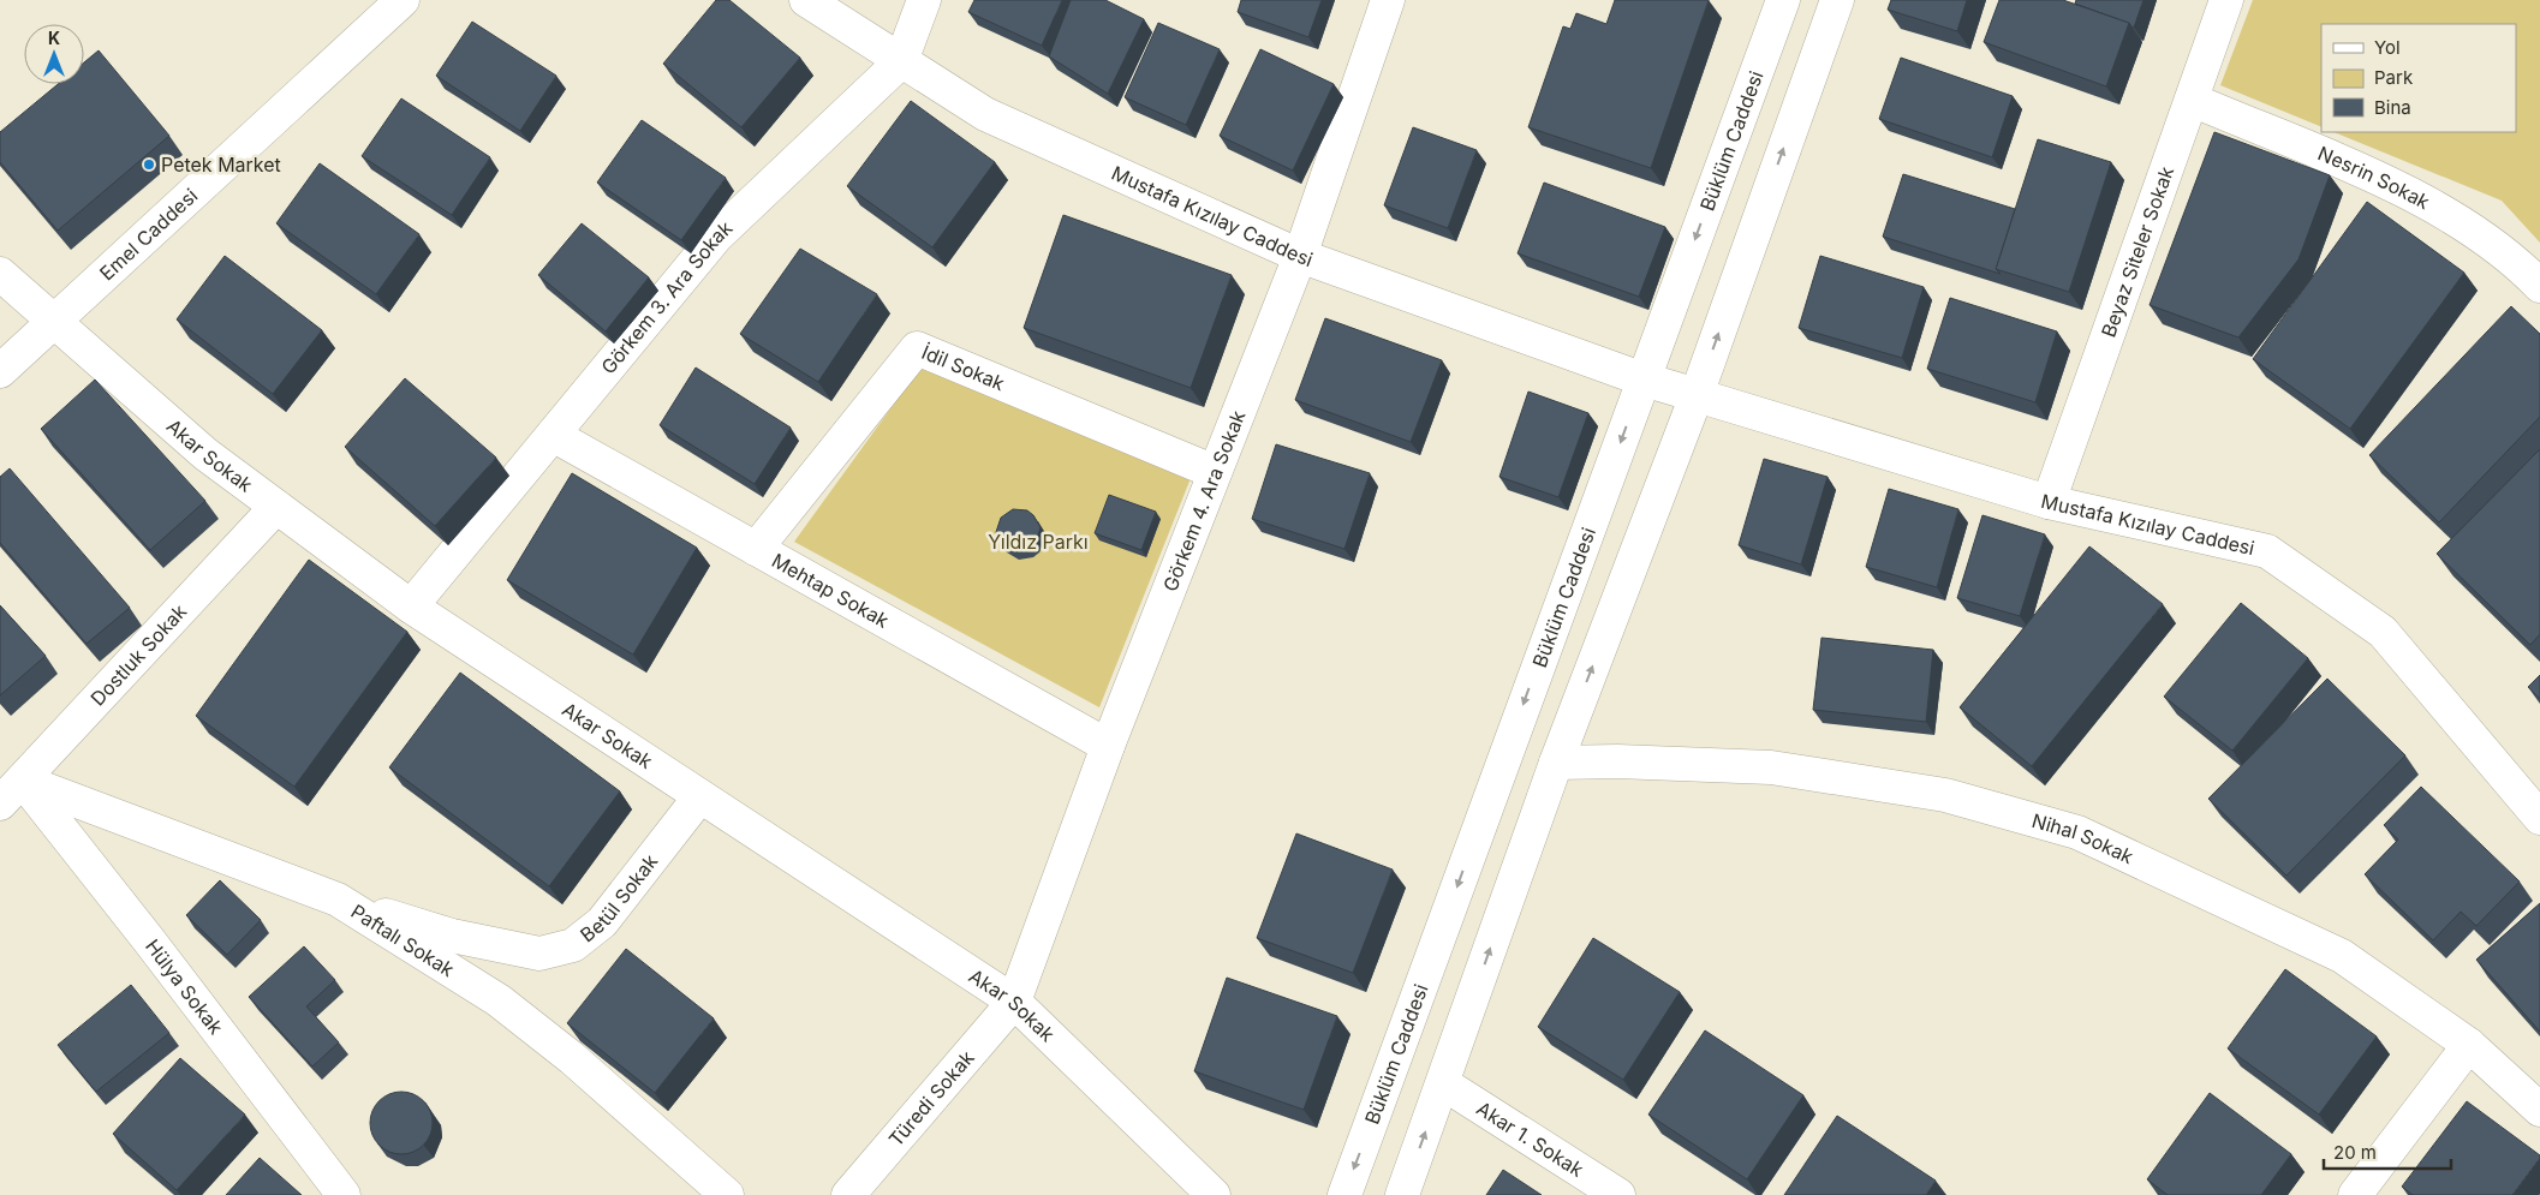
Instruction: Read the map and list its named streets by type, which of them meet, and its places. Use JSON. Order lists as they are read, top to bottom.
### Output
{
  "streets": {
    "street": [
      "Büklüm Caddesi",
      "Nesrin Sokak",
      "Mustafa Kızılay Caddesi",
      "Emel Caddesi",
      "Beyaz Siteler Sokak",
      "Görkem 3. Ara Sokak",
      "İdil Sokak",
      "Akar Sokak",
      "Görkem 4. Ara Sokak",
      "Mehtap Sokak",
      "Dostluk Sokak",
      "Nihal Sokak",
      "Betül Sokak",
      "Paftalı Sokak",
      "Hülya Sokak",
      "Türedi Sokak",
      "Akar 1. Sokak"
    ]
  },
  "crossings": [
    ["Büklüm Caddesi", "Mustafa Kızılay Caddesi"],
    ["Nesrin Sokak", "Beyaz Siteler Sokak"],
    ["Mustafa Kızılay Caddesi", "Beyaz Siteler Sokak"],
    ["Mustafa Kızılay Caddesi", "Görkem 3. Ara Sokak"],
    ["Mustafa Kızılay Caddesi", "Görkem 4. Ara Sokak"],
    ["Emel Caddesi", "Akar Sokak"],
    ["Görkem 3. Ara Sokak", "Akar Sokak"],
    ["Görkem 3. Ara Sokak", "Mehtap Sokak"],
    ["İdil Sokak", "Görkem 4. Ara Sokak"],
    ["İdil Sokak", "Mehtap Sokak"],
    ["Akar Sokak", "Görkem 4. Ara Sokak"],
    ["Akar Sokak", "Dostluk Sokak"],
    ["Akar Sokak", "Betül Sokak"],
    ["Akar Sokak", "Türedi Sokak"],
    ["Görkem 4. Ara Sokak", "Mehtap Sokak"],
    ["Görkem 4. Ara Sokak", "Türedi Sokak"],
    ["Dostluk Sokak", "Paftalı Sokak"],
    ["Dostluk Sokak", "Hülya Sokak"],
    ["Betül Sokak", "Paftalı Sokak"],
    ["Paftalı Sokak", "Hülya Sokak"]
  ],
  "parks": ["Yıldız Parkı"],
  "places": ["Petek Market"],
  "legend": ["Yol", "Park", "Bina"],
  "scale_bar": "20 m",
  "north": "top"
}
